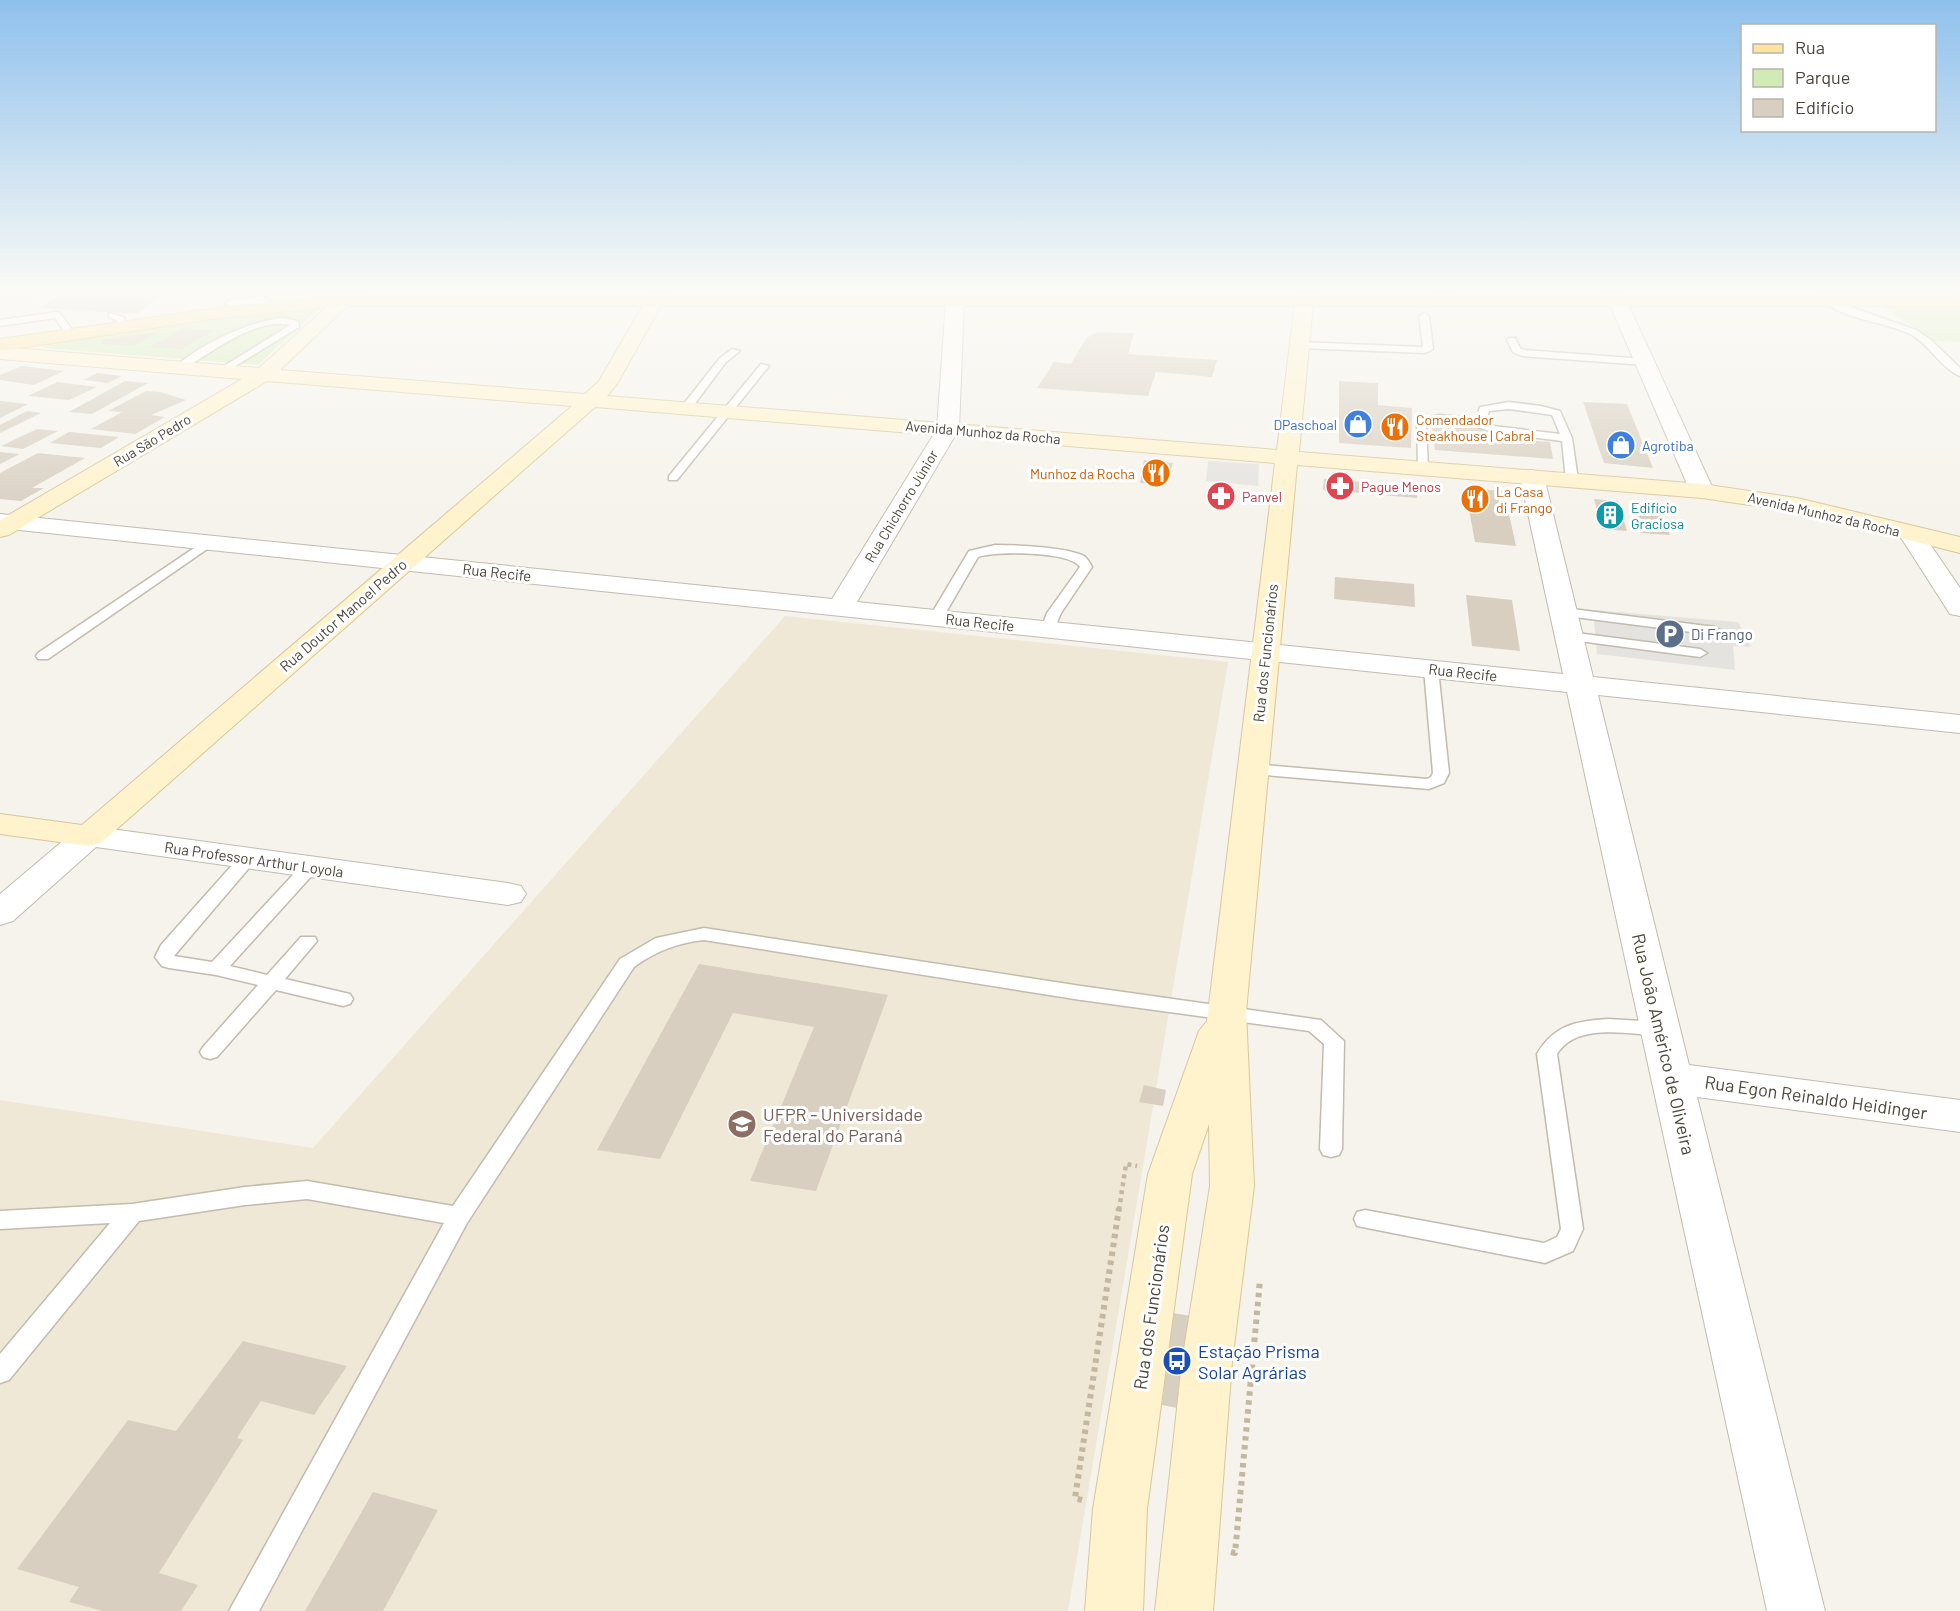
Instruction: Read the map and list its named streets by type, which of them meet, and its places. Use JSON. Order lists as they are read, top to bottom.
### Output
{
  "streets": {
    "main road": [
      "Avenida Munhoz da Rocha",
      "Rua São Pedro",
      "Rua Doutor Manoel Pedro",
      "Rua dos Funcionários",
      "Rua Professor Arthur Loyola"
    ],
    "street": [
      "Rua Chichorro Júnior",
      "Rua Recife",
      "Rua João Américo de Oliveira",
      "Rua Egon Reinaldo Heidinger"
    ]
  },
  "crossings": [
    ["Avenida Munhoz da Rocha", "Rua Chichorro Júnior"],
    ["Avenida Munhoz da Rocha", "Rua Doutor Manoel Pedro"],
    ["Avenida Munhoz da Rocha", "Rua dos Funcionários"],
    ["Avenida Munhoz da Rocha", "Rua João Américo de Oliveira"],
    ["Rua São Pedro", "Rua Recife"],
    ["Rua Chichorro Júnior", "Rua Recife"],
    ["Rua Recife", "Rua Doutor Manoel Pedro"],
    ["Rua Recife", "Rua dos Funcionários"],
    ["Rua Recife", "Rua João Américo de Oliveira"],
    ["Rua Doutor Manoel Pedro", "Rua Professor Arthur Loyola"],
    ["Rua João Américo de Oliveira", "Rua Egon Reinaldo Heidinger"]
  ],
  "places": {
    "shop": ["DPaschoal", "Agrotiba"],
    "restaurant": ["Comendador Steakhouse | Cabral", "Munhoz da Rocha", "La Casa di Frango"],
    "pharmacy": ["Pague Menos", "Panvel"],
    "building": ["Edifício Graciosa"],
    "parking": ["Di Frango"],
    "school or university": ["UFPR - Universidade Federal do Paraná"],
    "bus stop": ["Estação Prisma Solar Agrárias"]
  },
  "legend": ["Rua", "Parque", "Edifício"]
}
